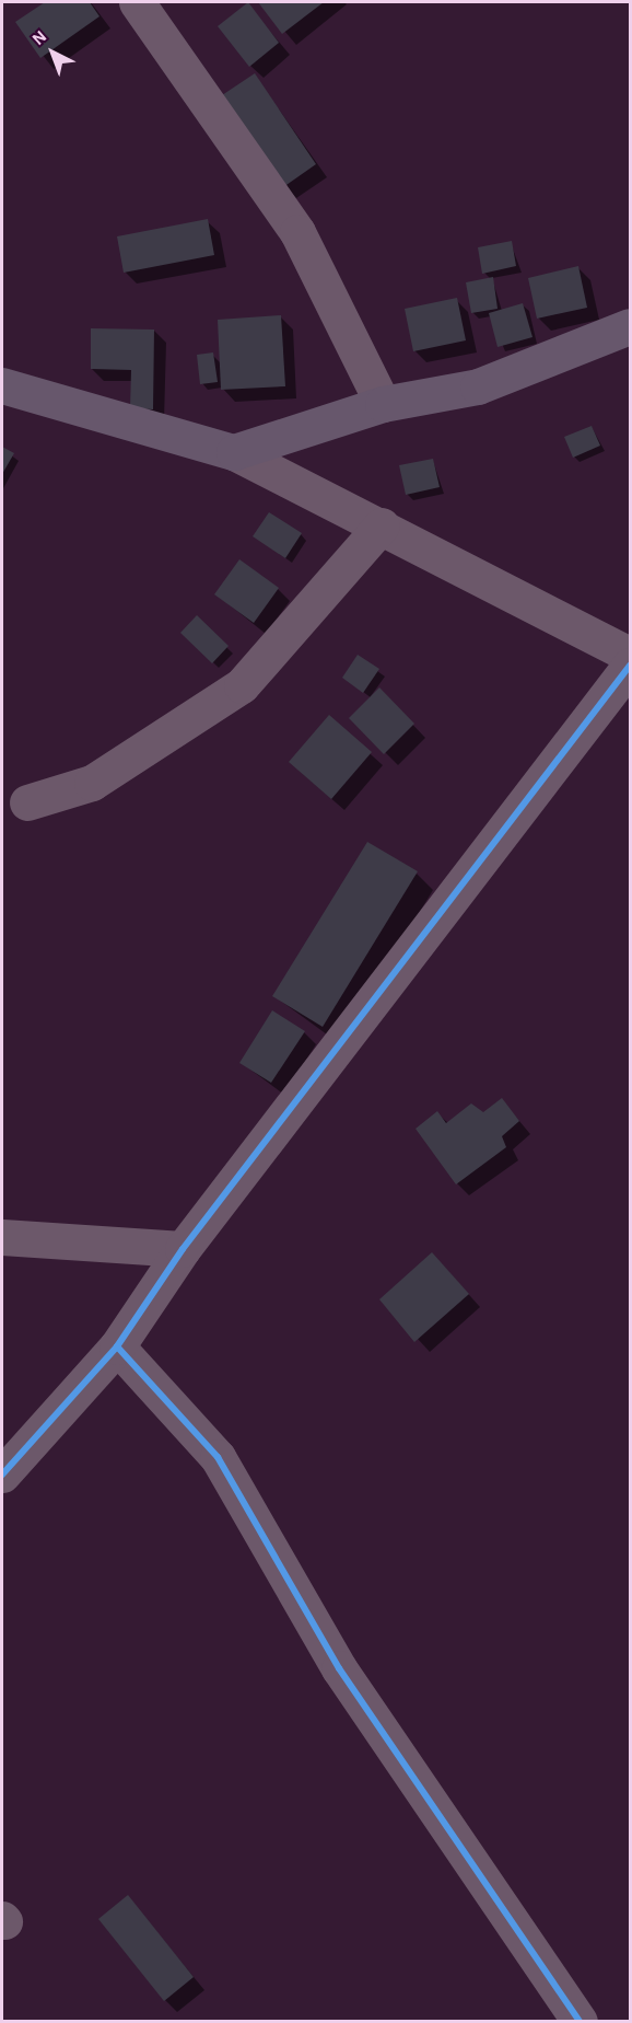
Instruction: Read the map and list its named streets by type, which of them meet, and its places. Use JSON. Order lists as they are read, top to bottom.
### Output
{
  "north": "top left"
}
